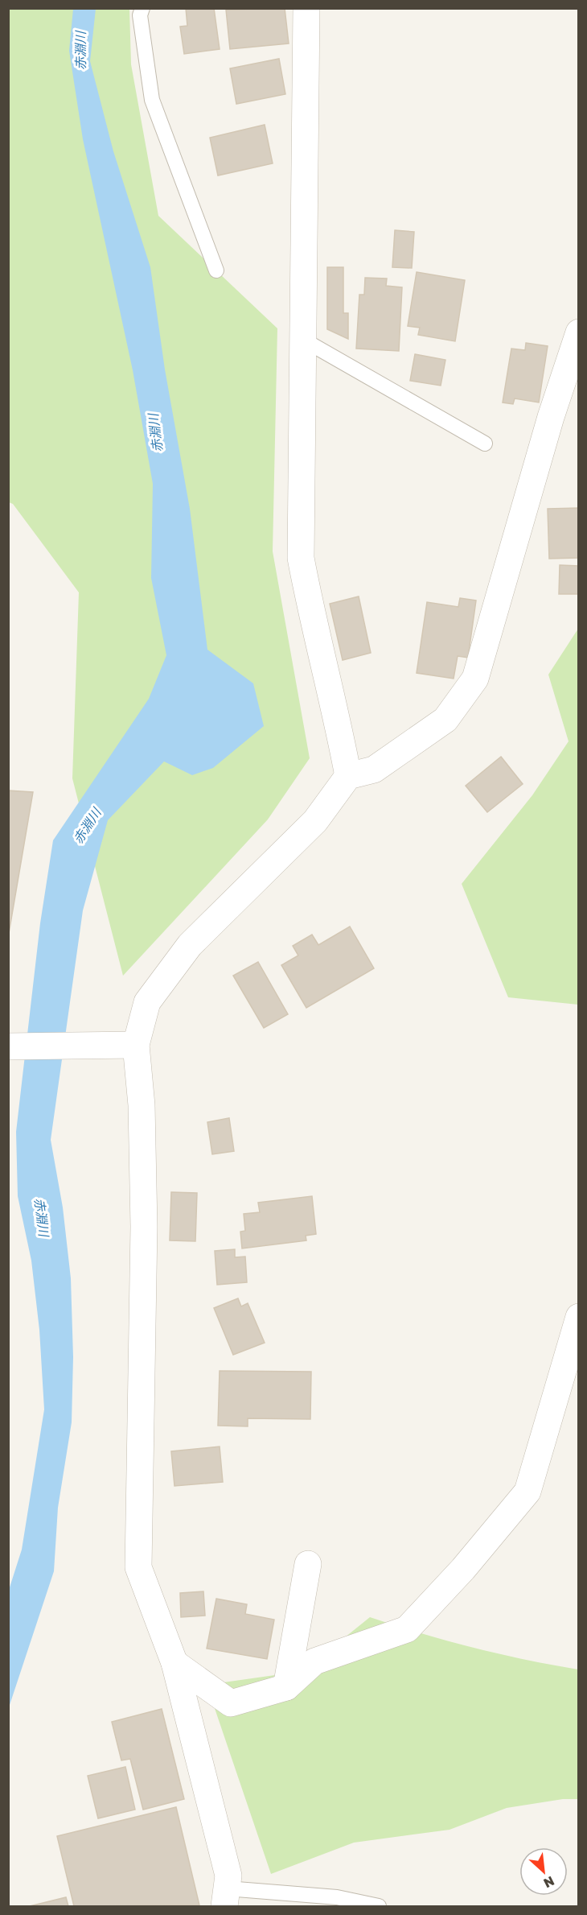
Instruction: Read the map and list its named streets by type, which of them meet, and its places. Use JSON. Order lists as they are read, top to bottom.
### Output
{
  "water": ["赤淵川"],
  "north": "bottom right"
}
